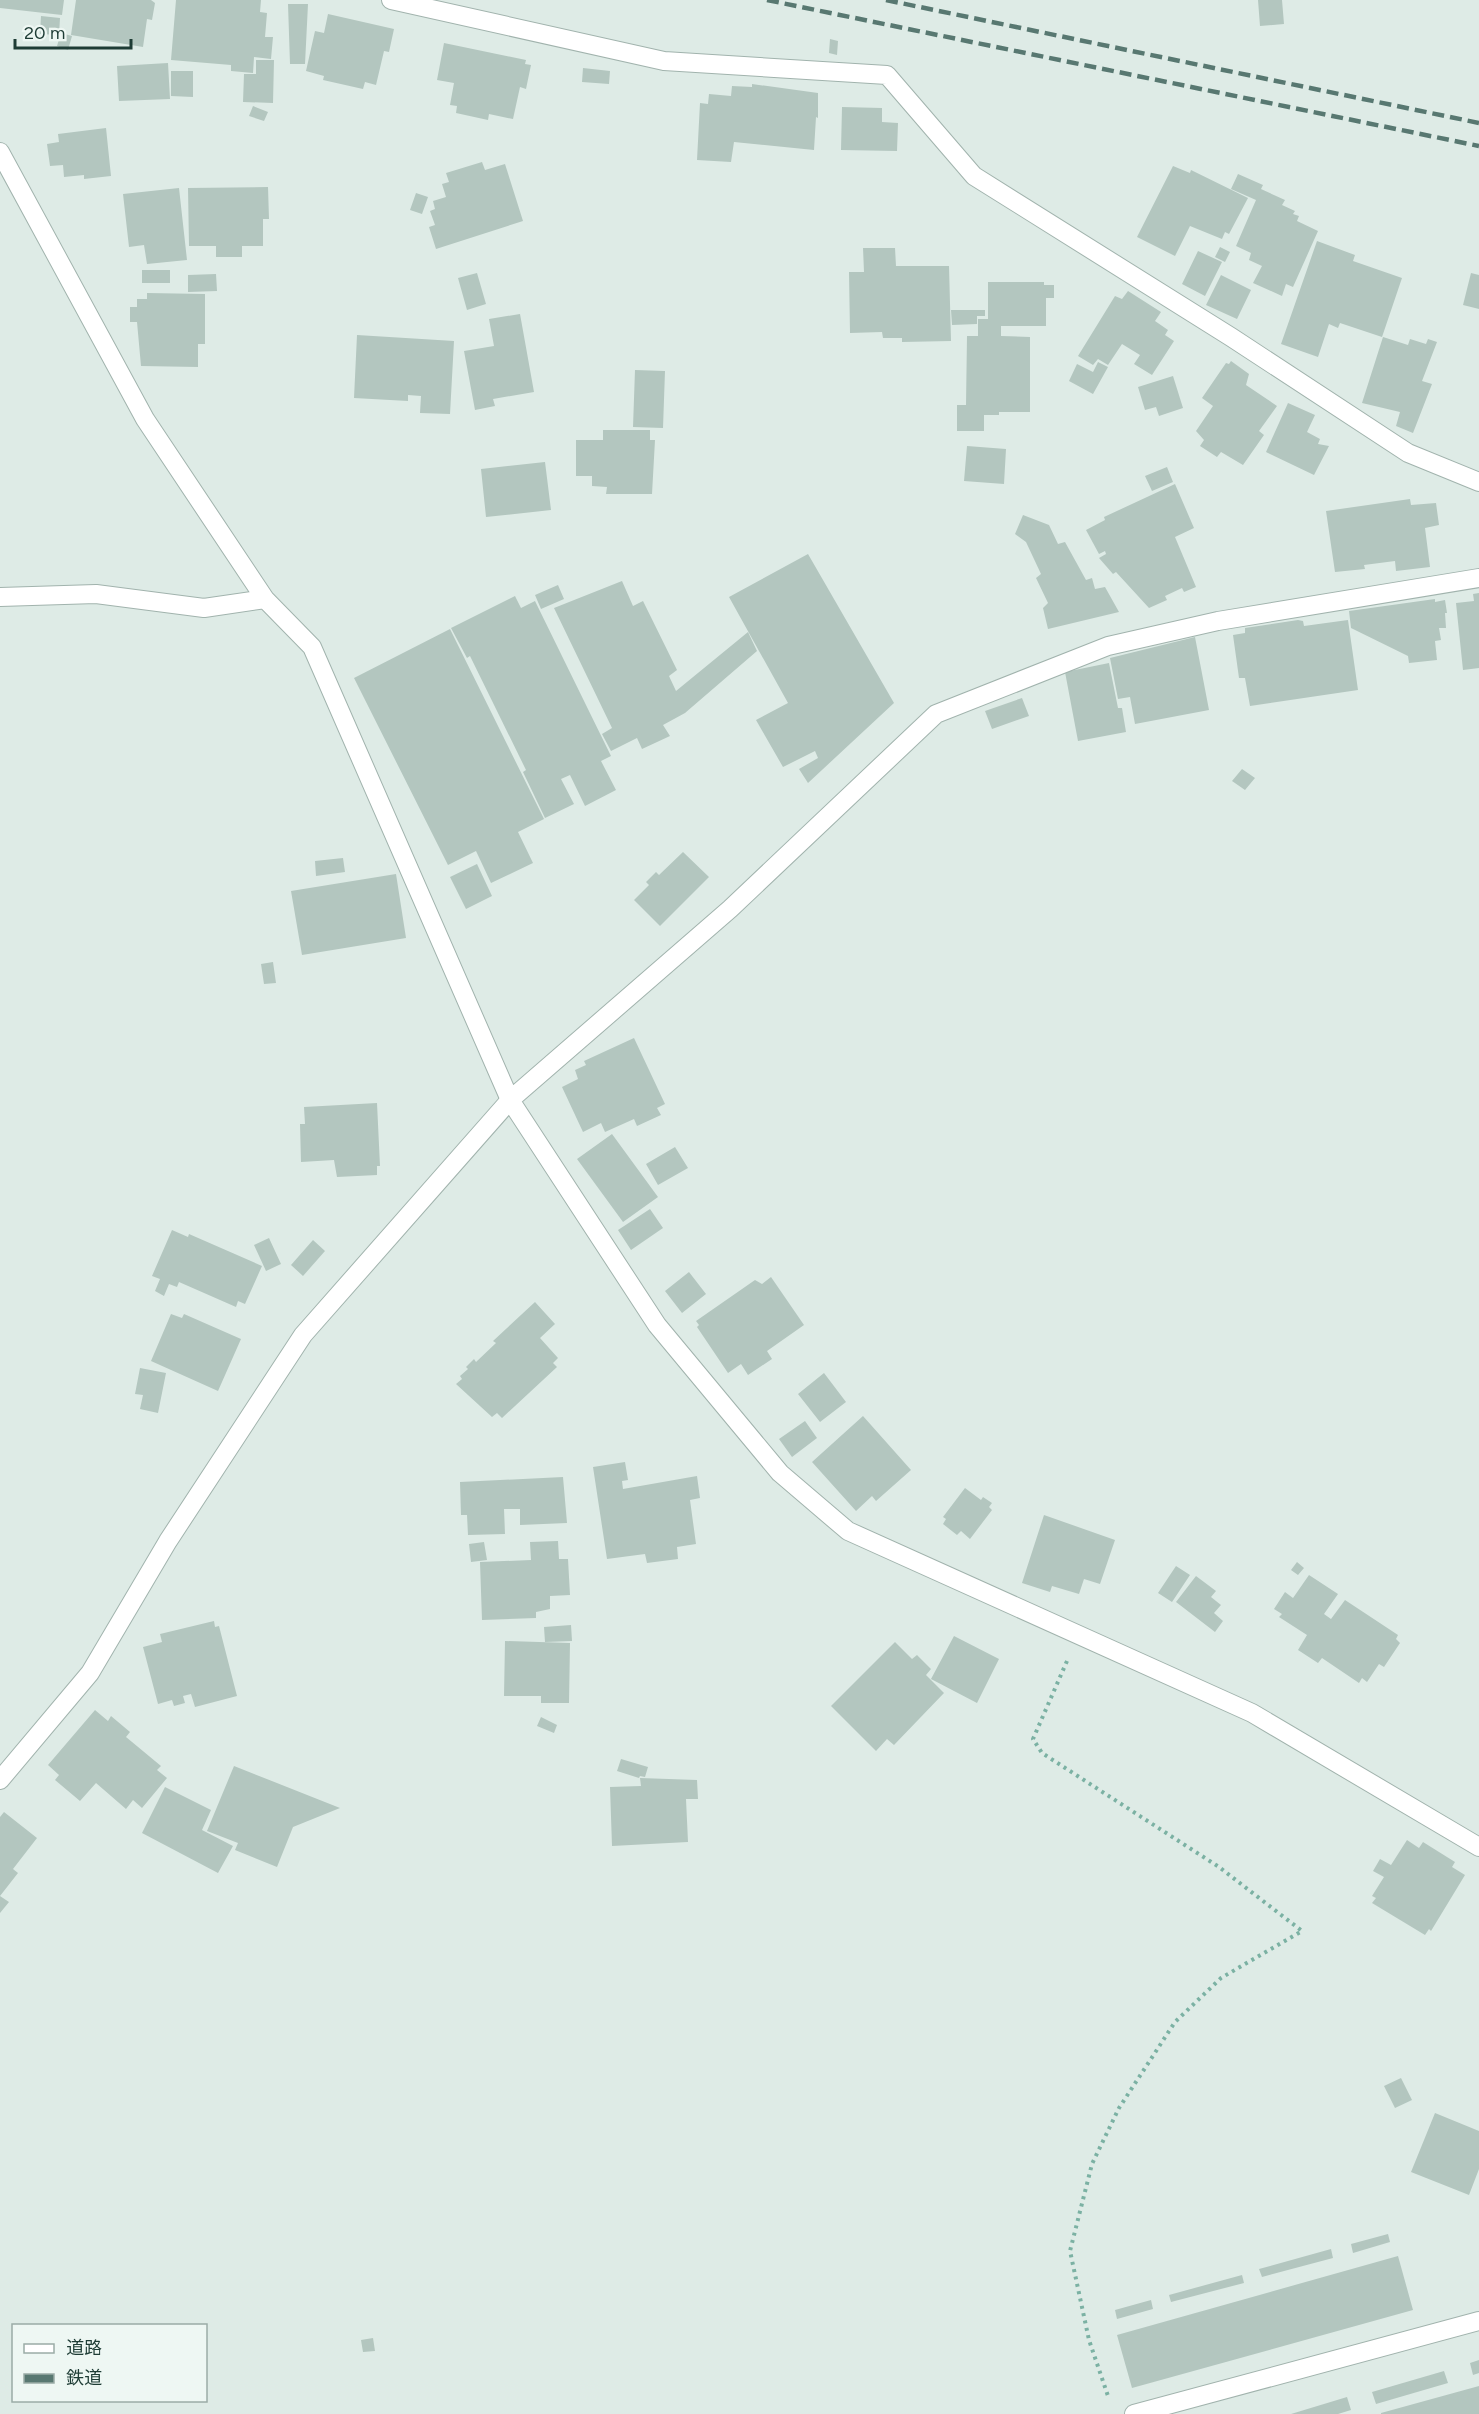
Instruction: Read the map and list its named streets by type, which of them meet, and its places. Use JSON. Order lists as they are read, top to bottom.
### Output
{
  "legend": ["道路", "鉄道"],
  "scale_bar": "20 m"
}
